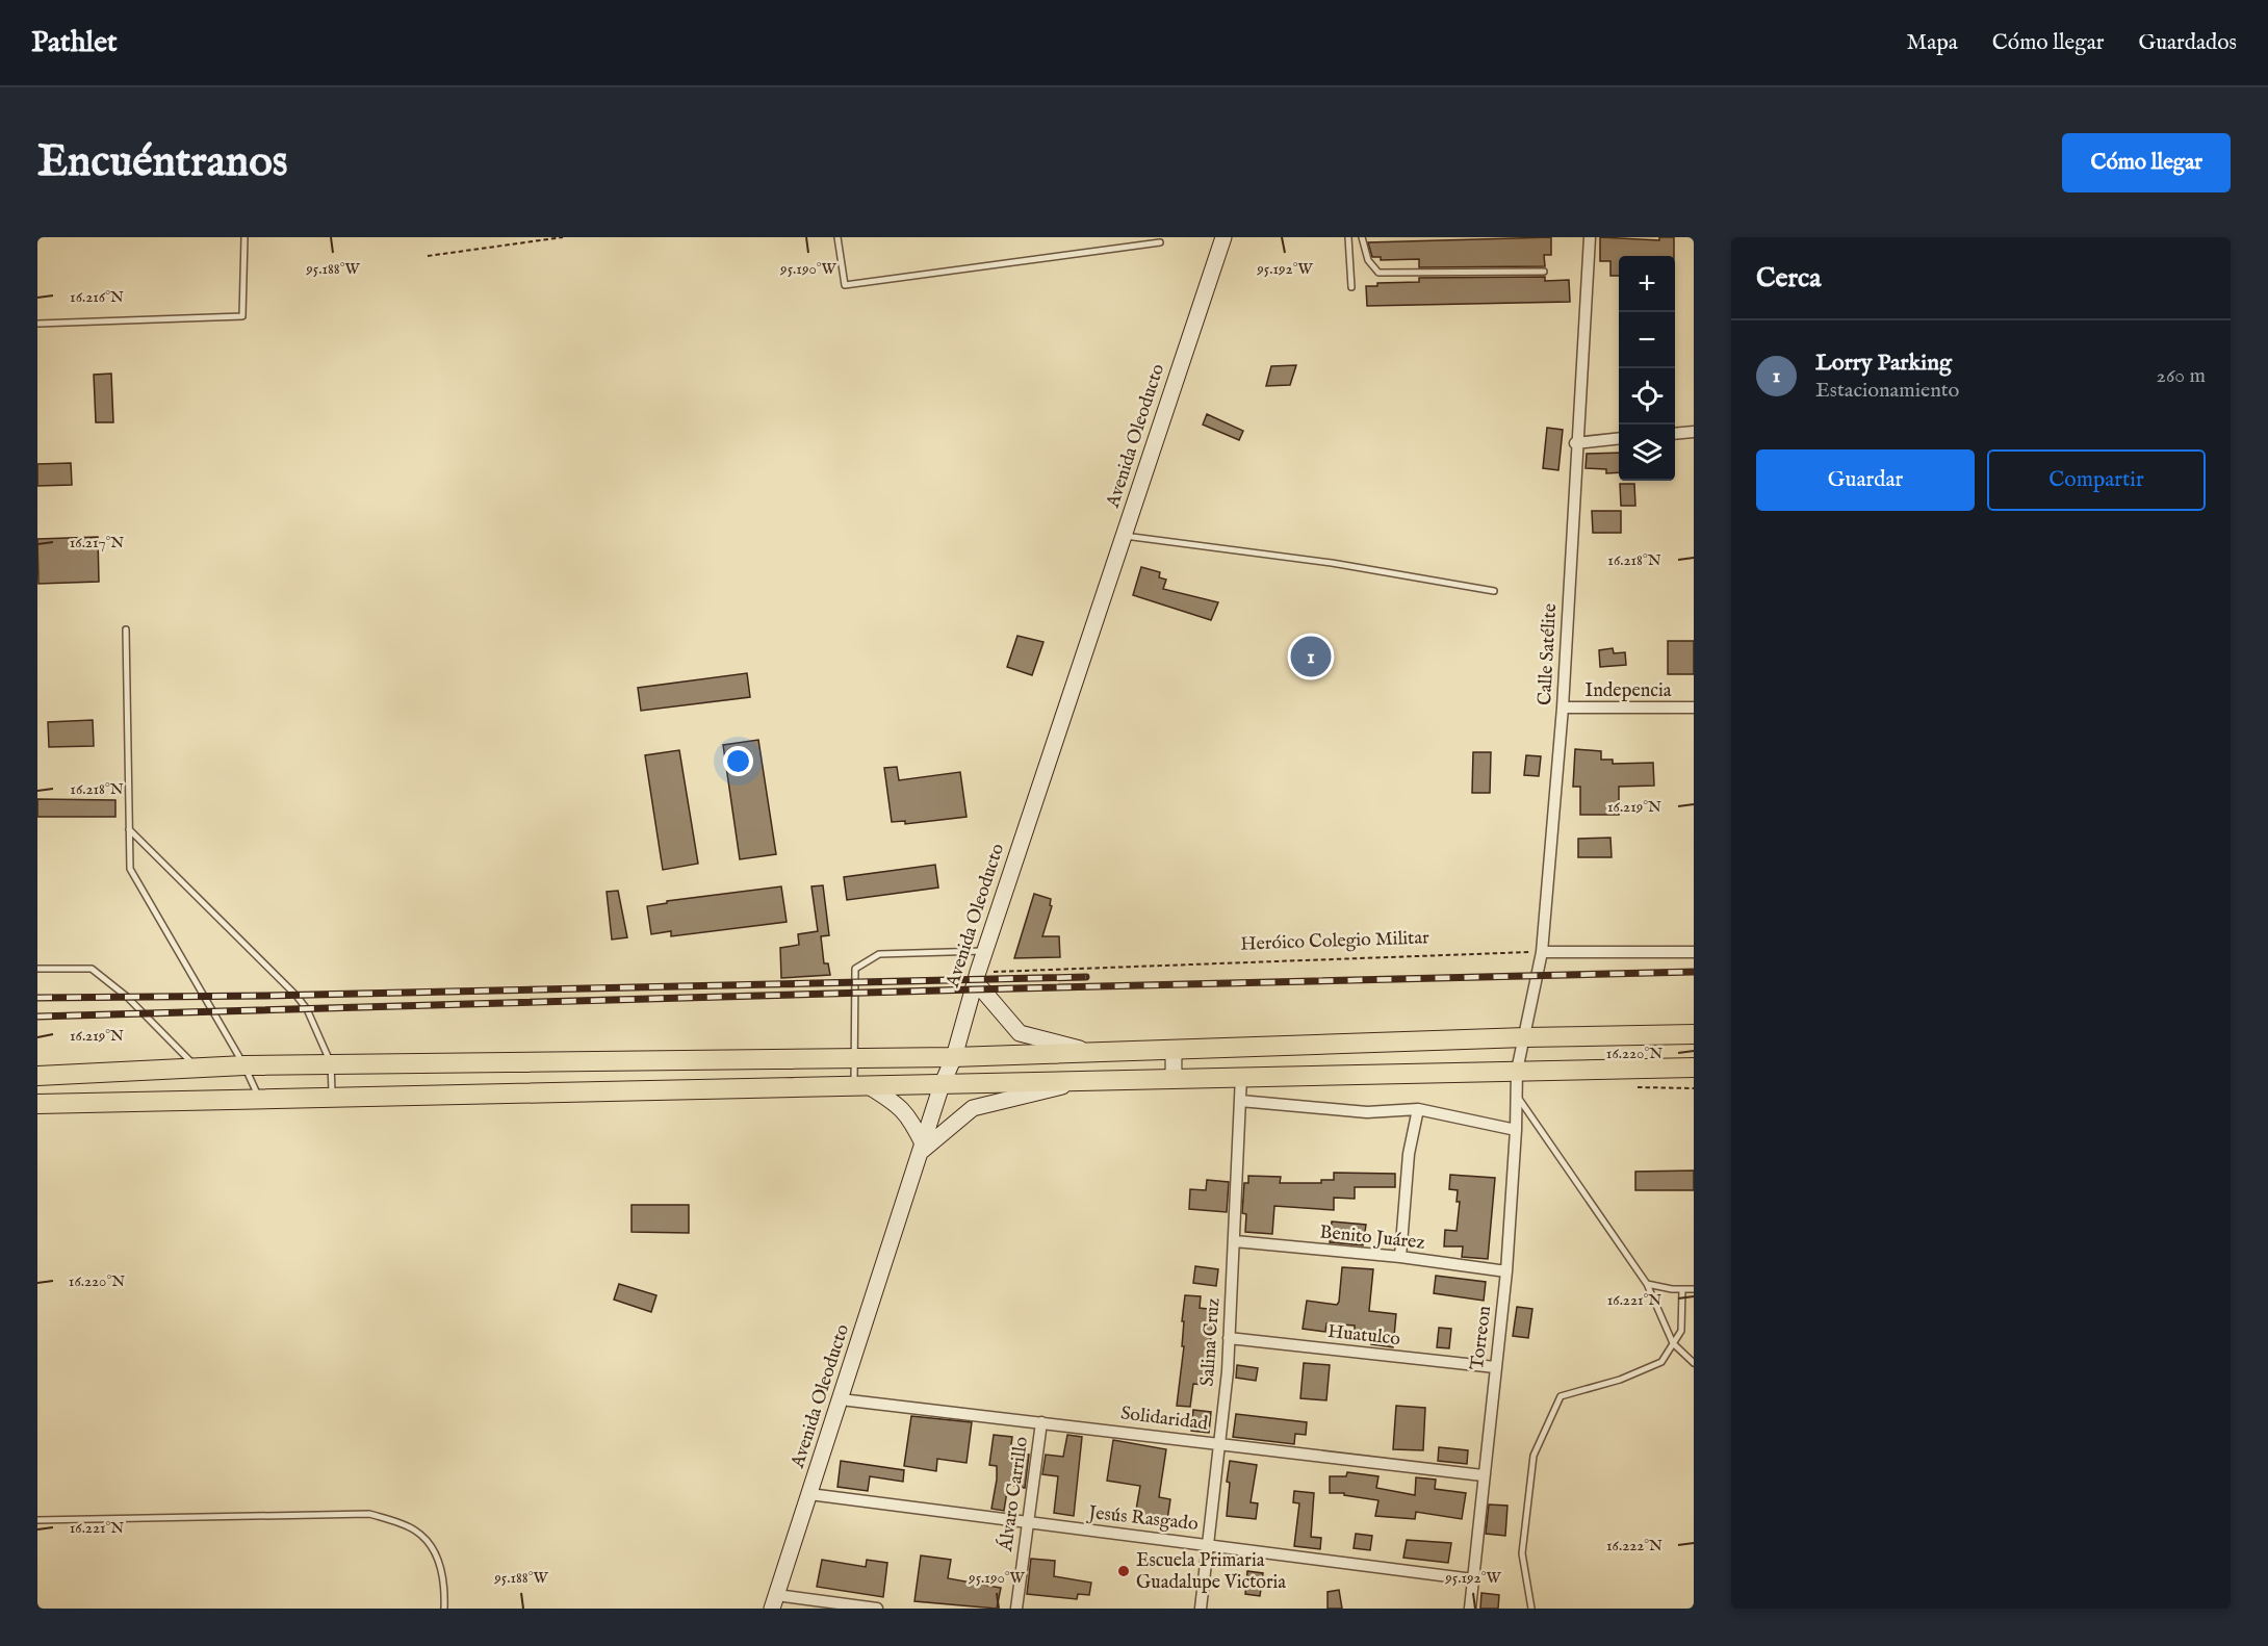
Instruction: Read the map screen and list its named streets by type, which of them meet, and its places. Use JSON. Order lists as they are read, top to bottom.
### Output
{
  "streets": {
    "main road": ["Avenida Oleoducto"],
    "street": [
      "Calle Satélite",
      "Indepencia",
      "Benito Juárez",
      "Huatulco",
      "Torreon",
      "Salina Cruz",
      "Solidaridad",
      "Álvaro Carrillo",
      "Jesús Rasgado"
    ],
    "path": ["Heróico Colegio Militar"]
  },
  "crossings": [
    ["Avenida Oleoducto", "Heróico Colegio Militar"],
    ["Avenida Oleoducto", "Solidaridad"],
    ["Avenida Oleoducto", "Jesús Rasgado"],
    ["Calle Satélite", "Indepencia"],
    ["Calle Satélite", "Heróico Colegio Militar"],
    ["Calle Satélite", "Torreon"],
    ["Benito Juárez", "Torreon"],
    ["Benito Juárez", "Salina Cruz"],
    ["Huatulco", "Torreon"],
    ["Huatulco", "Salina Cruz"],
    ["Torreon", "Solidaridad"],
    ["Torreon", "Jesús Rasgado"],
    ["Salina Cruz", "Solidaridad"],
    ["Salina Cruz", "Jesús Rasgado"],
    ["Solidaridad", "Álvaro Carrillo"],
    ["Álvaro Carrillo", "Jesús Rasgado"]
  ],
  "places": ["Escuela Primaria Guadalupe Victoria"],
  "page": {
    "header": "Pathlet",
    "nav": ["Mapa", "Cómo llegar", "Guardados"],
    "buttons": [
      "Cómo llegar",
      ["Guardar", "Compartir"]
    ],
    "title": "Encuéntranos",
    "heading": "Cerca",
    "map_buttons": ["+", "−"],
    "list": [
      {
        "mark": "1",
        "name": "Lorry Parking",
        "note": "Estacionamiento",
        "value": "260 m"
      }
    ],
    "pins": "1"
  },
  "coordinates": [
    "95.188°W",
    "95.190°W",
    "95.192°W",
    "16.216°N",
    "16.217°N",
    "16.218°N",
    "16.219°N",
    "16.220°N",
    "16.221°N",
    "16.222°N"
  ]
}
